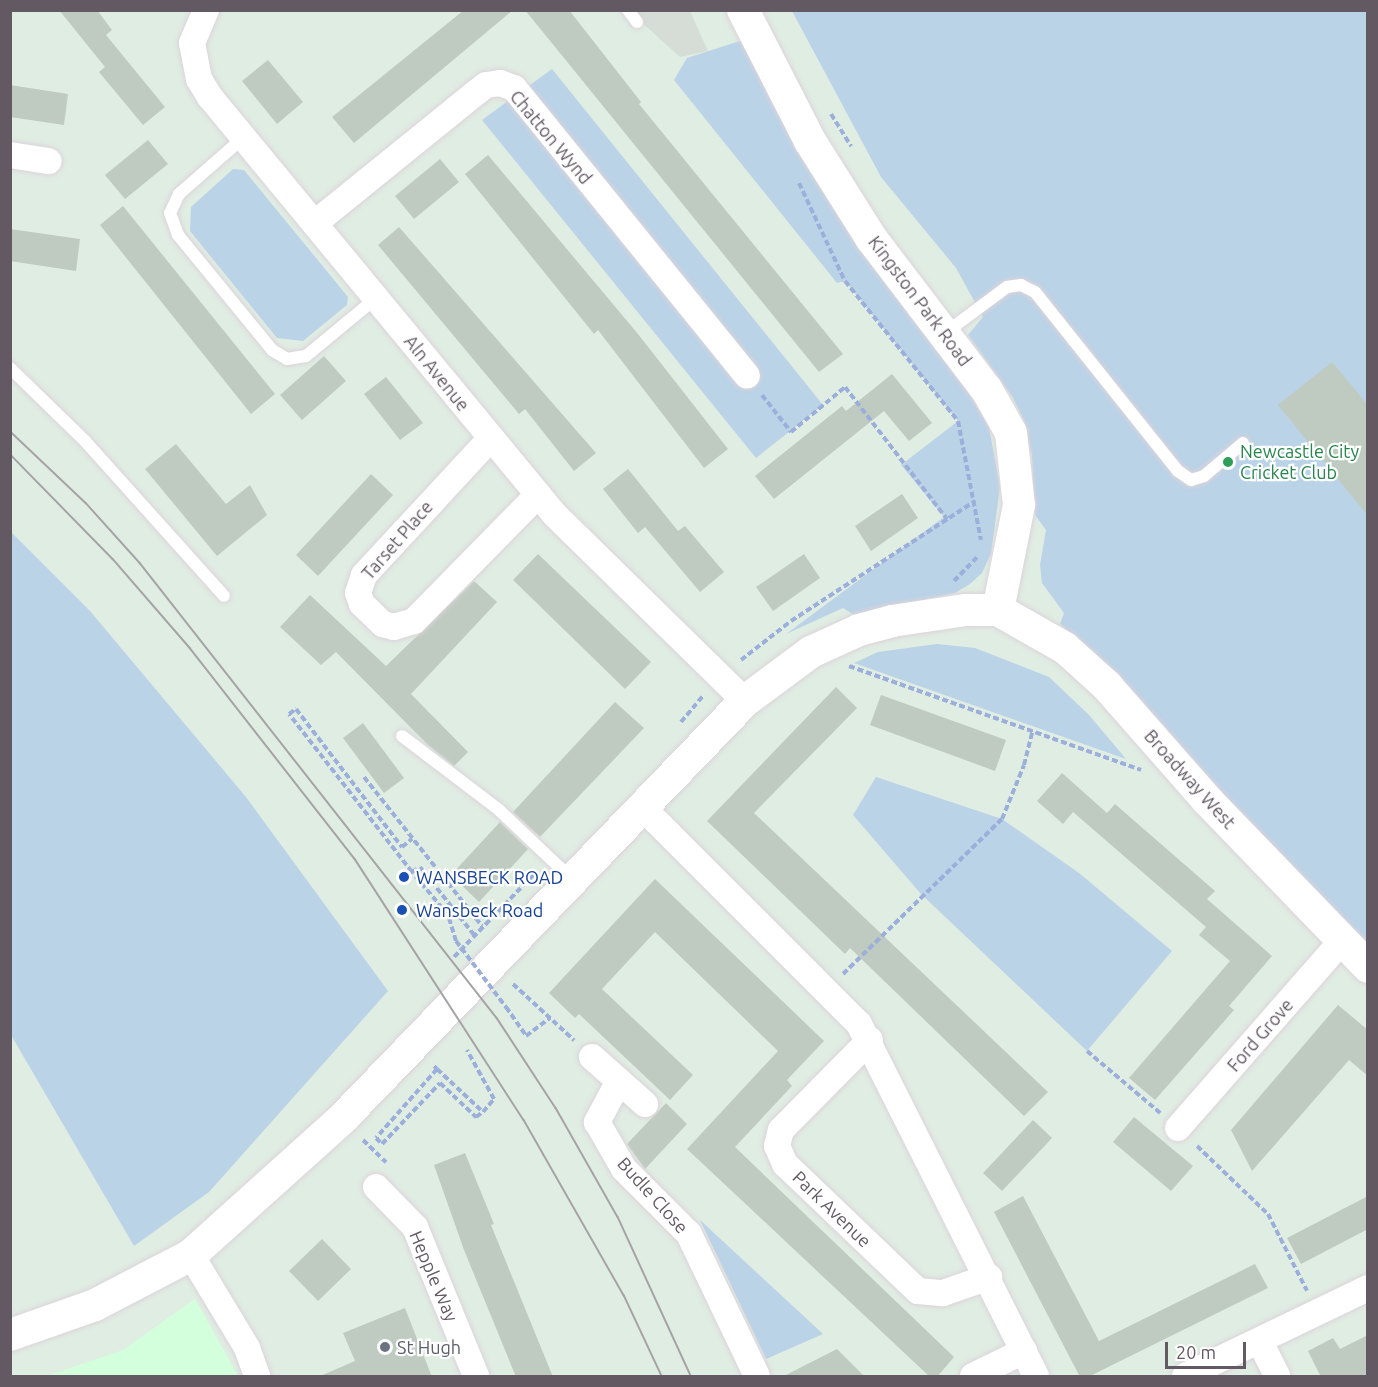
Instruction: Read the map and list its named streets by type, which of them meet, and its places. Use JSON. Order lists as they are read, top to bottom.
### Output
{
  "streets": {
    "street": [
      "Chatton Wynd",
      "Kingston Park Road",
      "Aln Avenue",
      "Tarset Place",
      "Broadway West",
      "Ford Grove",
      "Budle Close",
      "Park Avenue",
      "Hepple Way"
    ]
  },
  "crossings": [
    ["Chatton Wynd", "Aln Avenue"],
    ["Kingston Park Road", "Broadway West"],
    ["Aln Avenue", "Tarset Place"],
    ["Broadway West", "Ford Grove"]
  ],
  "places": [
    "Newcastle City Cricket Club",
    "WANSBECK ROAD",
    "Wansbeck Road",
    "St Hugh"
  ],
  "scale_bar": "20 m"
}
